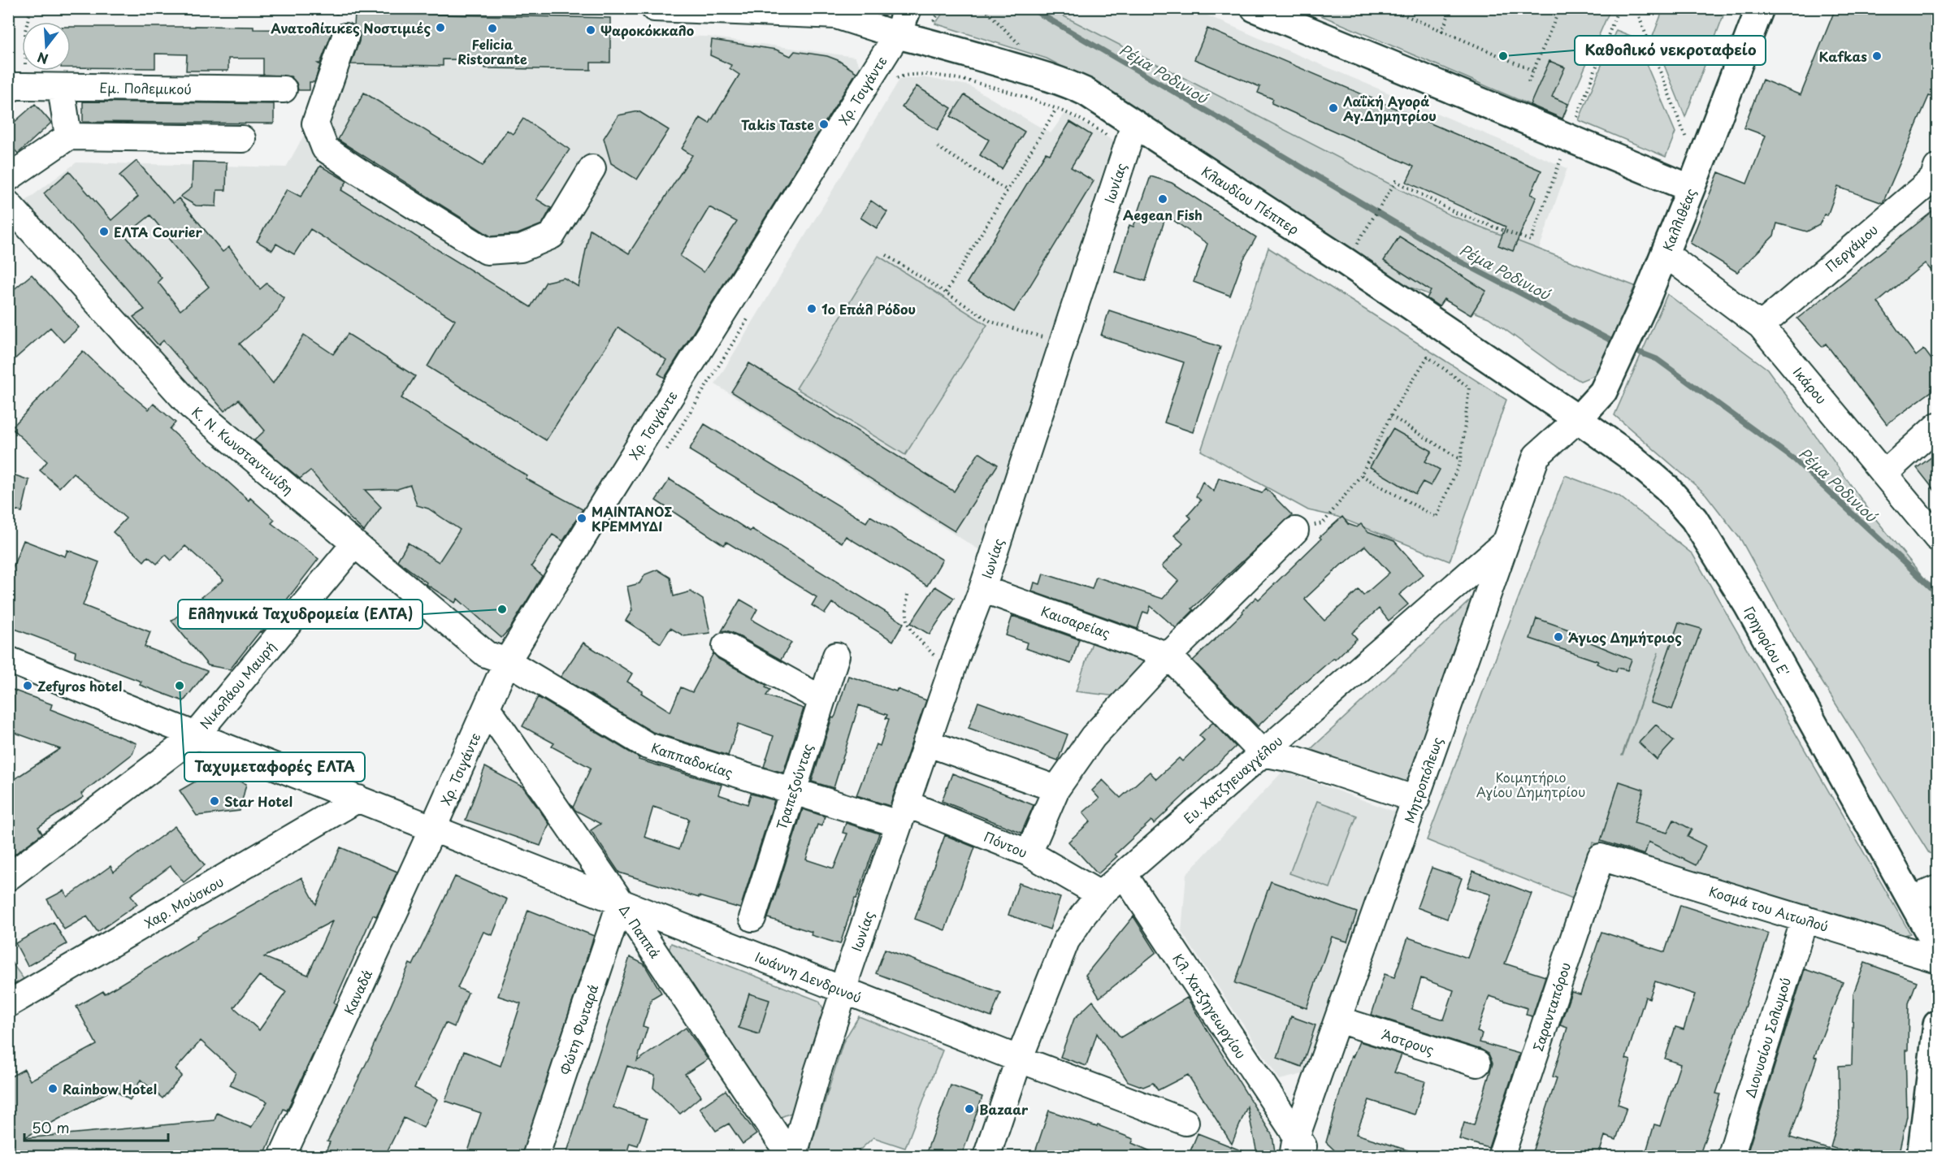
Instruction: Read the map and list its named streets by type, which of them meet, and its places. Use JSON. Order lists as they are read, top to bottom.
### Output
{
  "streets": {
    "main road": ["Κλαυδίου Πέππερ", "Καλλιθέας", "Γρηγορίου Ε'"],
    "street": [
      "Εμ. Πολεμικού",
      "Χρ. Τσιγάντε",
      "Ιωνίας",
      "Περγάμου",
      "Ικάρου",
      "Κ. Ν. Κωνσταντινίδη",
      "Καισαρείας",
      "Νικολάου Μαυρή",
      "Καππαδοκίας",
      "Ευ. Χατζηευαγγέλου",
      "Μητροπόλεως",
      "Τραπεζούντας",
      "Πόντου",
      "Χαρ. Μούσκου",
      "Κοσμά του Αιτωλού",
      "Δ. Παππά",
      "Ιωάννη Δενδρινού",
      "Καναδά",
      "Κλ. Χατζηγεωργίου",
      "Σαρανταπόρου",
      "Φώτη Φωταρά",
      "Διονυσίου Σολωμού",
      "Άστρους"
    ]
  },
  "crossings": [
    ["Χρ. Τσιγάντε", "Κλαυδίου Πέππερ"],
    ["Χρ. Τσιγάντε", "Κ. Ν. Κωνσταντινίδη"],
    ["Χρ. Τσιγάντε", "Καππαδοκίας"],
    ["Χρ. Τσιγάντε", "Δ. Παππά"],
    ["Χρ. Τσιγάντε", "Ιωάννη Δενδρινού"],
    ["Χρ. Τσιγάντε", "Καναδά"],
    ["Ιωνίας", "Κλαυδίου Πέππερ"],
    ["Ιωνίας", "Καισαρείας"],
    ["Ιωνίας", "Καππαδοκίας"],
    ["Ιωνίας", "Πόντου"],
    ["Ιωνίας", "Δ. Παππά"],
    ["Ιωνίας", "Ιωάννη Δενδρινού"],
    ["Κλαυδίου Πέππερ", "Καλλιθέας"],
    ["Κλαυδίου Πέππερ", "Γρηγορίου Ε'"],
    ["Κλαυδίου Πέππερ", "Μητροπόλεως"],
    ["Καλλιθέας", "Ικάρου"],
    ["Καλλιθέας", "Γρηγορίου Ε'"],
    ["Καλλιθέας", "Μητροπόλεως"],
    ["Περγάμου", "Ικάρου"],
    ["Κ. Ν. Κωνσταντινίδη", "Νικολάου Μαυρή"],
    ["Κ. Ν. Κωνσταντινίδη", "Καππαδοκίας"],
    ["Καισαρείας", "Ευ. Χατζηευαγγέλου"],
    ["Γρηγορίου Ε'", "Μητροπόλεως"],
    ["Νικολάου Μαυρή", "Ιωάννη Δενδρινού"],
    ["Καππαδοκίας", "Τραπεζούντας"],
    ["Καππαδοκίας", "Πόντου"],
    ["Ευ. Χατζηευαγγέλου", "Μητροπόλεως"],
    ["Ευ. Χατζηευαγγέλου", "Πόντου"],
    ["Ευ. Χατζηευαγγέλου", "Ιωάννη Δενδρινού"],
    ["Ευ. Χατζηευαγγέλου", "Κλ. Χατζηγεωργίου"],
    ["Μητροπόλεως", "Κλ. Χατζηγεωργίου"],
    ["Μητροπόλεως", "Άστρους"],
    ["Χαρ. Μούσκου", "Ιωάννη Δενδρινού"],
    ["Κοσμά του Αιτωλού", "Σαρανταπόρου"],
    ["Κοσμά του Αιτωλού", "Διονυσίου Σολωμού"],
    ["Δ. Παππά", "Ιωάννη Δενδρινού"],
    ["Δ. Παππά", "Φώτη Φωταρά"],
    ["Ιωάννη Δενδρινού", "Καναδά"],
    ["Ιωάννη Δενδρινού", "Φώτη Φωταρά"]
  ],
  "water": ["Ρέμα Ροδινιού"],
  "parks": ["Κοιμητήριο Αγίου Δημητρίου"],
  "places": [
    "Ανατολίτικες Νοστιμιές",
    "Felicia Ristorante",
    "Ψαροκόκκαλο",
    "Καθολικό νεκροταφείο",
    "Kafkas",
    "Λαΐκή Αγορά Αγ.Δημητρίου",
    "Takis Taste",
    "Aegean Fish",
    "ΕΛΤΑ Courier",
    "1ο Επάλ Ρόδου",
    "ΜΑΙΝΤΑΝΟΣ ΚΡΕΜΜΥΔΙ",
    "Ελληνικά Ταχυδρομεία (ΕΛΤΑ)",
    "Άγιος Δημήτριος",
    "Zefyros hotel",
    "Ταχυμεταφορές ΕΛΤΑ",
    "Star Hotel",
    "Rainbow Hotel",
    "Bazaar"
  ],
  "scale_bar": "50 m",
  "north": "bottom"
}
